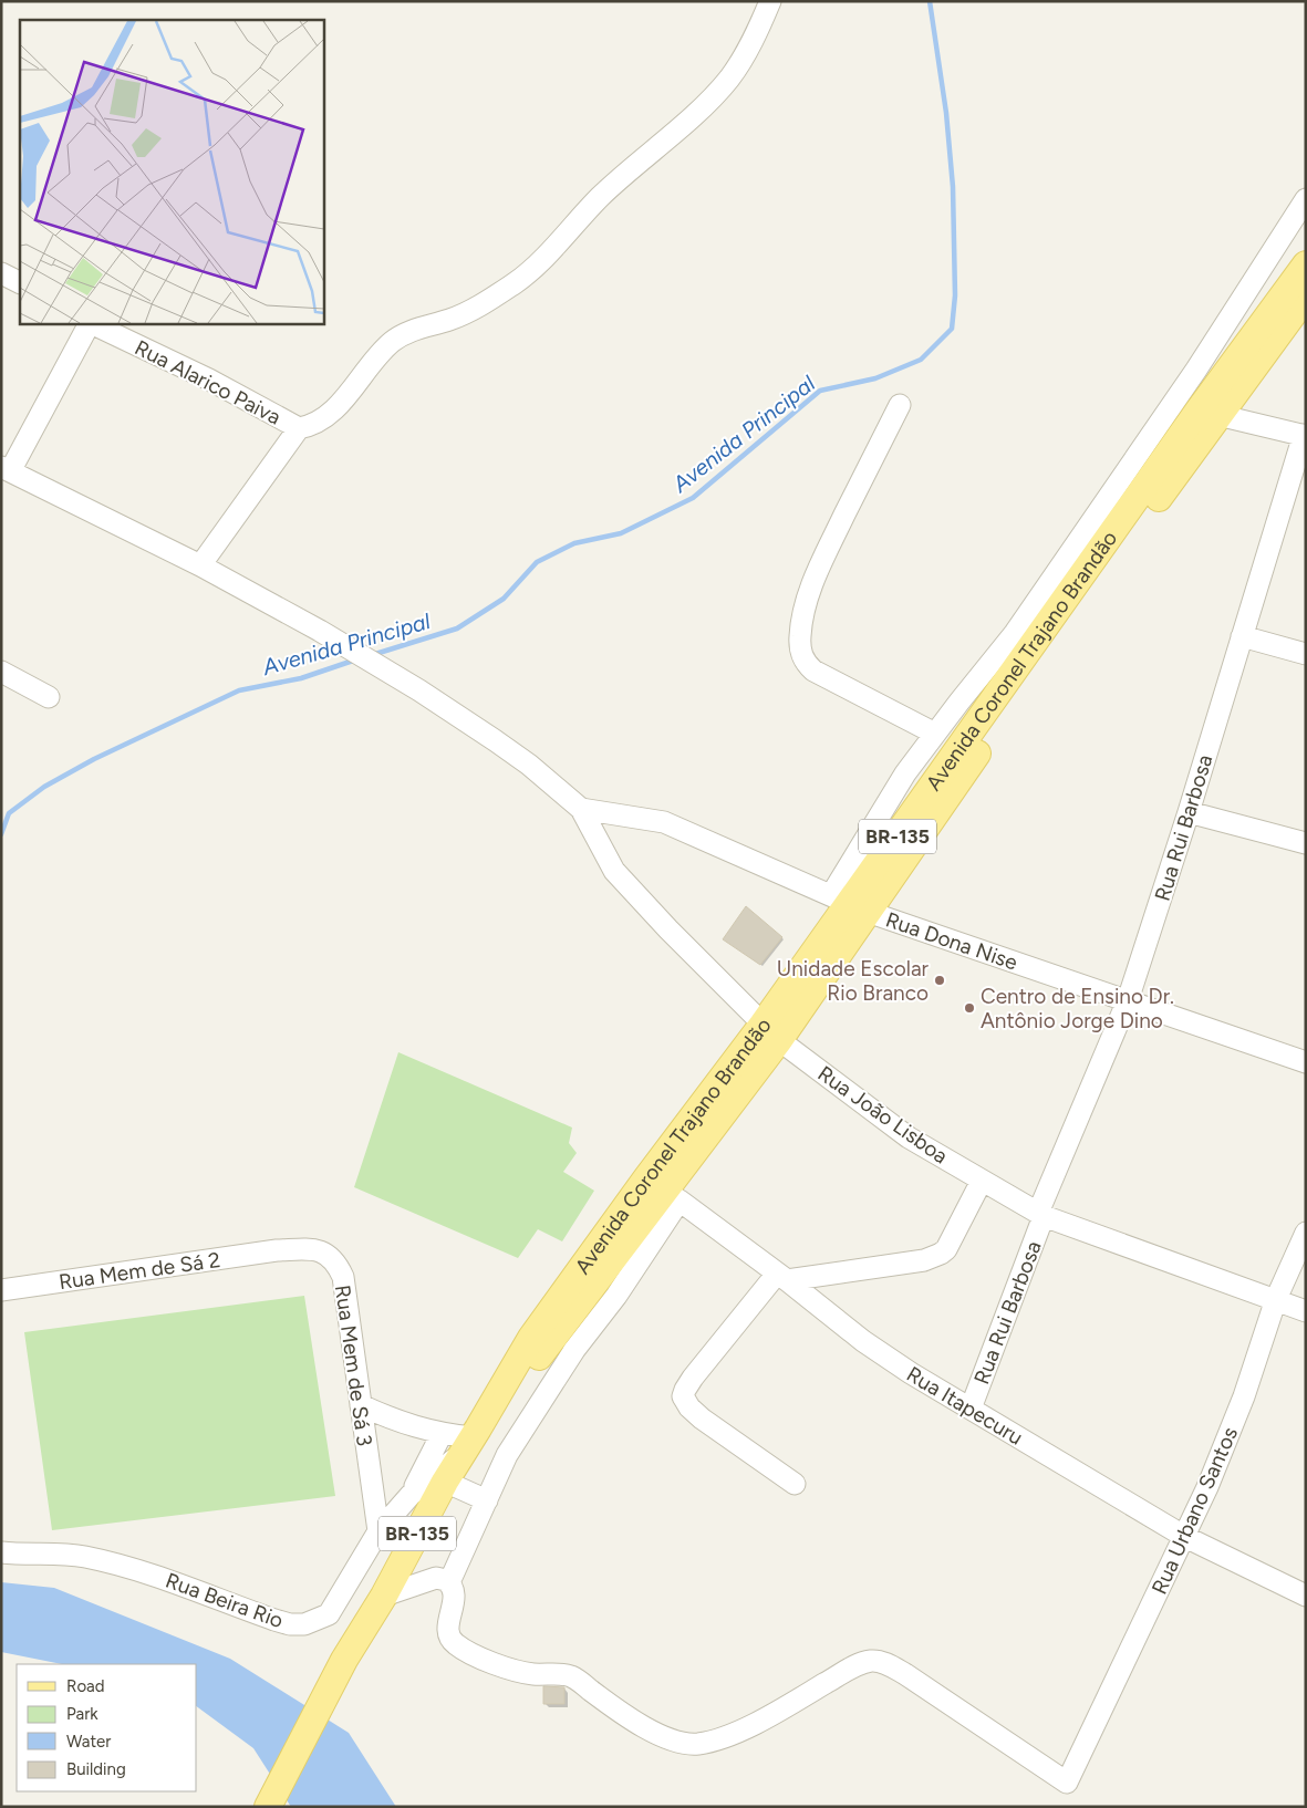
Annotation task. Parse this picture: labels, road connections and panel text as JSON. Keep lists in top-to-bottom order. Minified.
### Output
{"streets":{"main road":["Avenida Coronel Trajano Brandão","BR-135"],"street":["Rua Alarico Paiva","Rua Rui Barbosa","Rua Dona Nise","Rua João Lisboa","Rua Mem de Sá 2","Rua Mem de Sá 3","Rua Itapecuru","Rua Urbano Santos","Rua Beira Rio"]},"crossings":[["Avenida Coronel Trajano Brandão","Rua Dona Nise"],["Avenida Coronel Trajano Brandão","Rua João Lisboa"],["Avenida Coronel Trajano Brandão","Rua Itapecuru"],["Avenida Coronel Trajano Brandão","Rua Beira Rio"],["Rua Rui Barbosa","Rua Dona Nise"],["Rua Rui Barbosa","Rua João Lisboa"],["Rua Rui Barbosa","Rua Itapecuru"],["Rua João Lisboa","Rua Urbano Santos"],["Rua Mem de Sá 2","Rua Mem de Sá 3"],["Rua Mem de Sá 3","Rua Beira Rio"],["Rua Itapecuru","Rua Urbano Santos"]],"water":["Avenida Principal"],"places":["Unidade Escolar Rio Branco","Centro de Ensino Dr. Antônio Jorge Dino"],"legend":["Road","Park","Water","Building"]}
